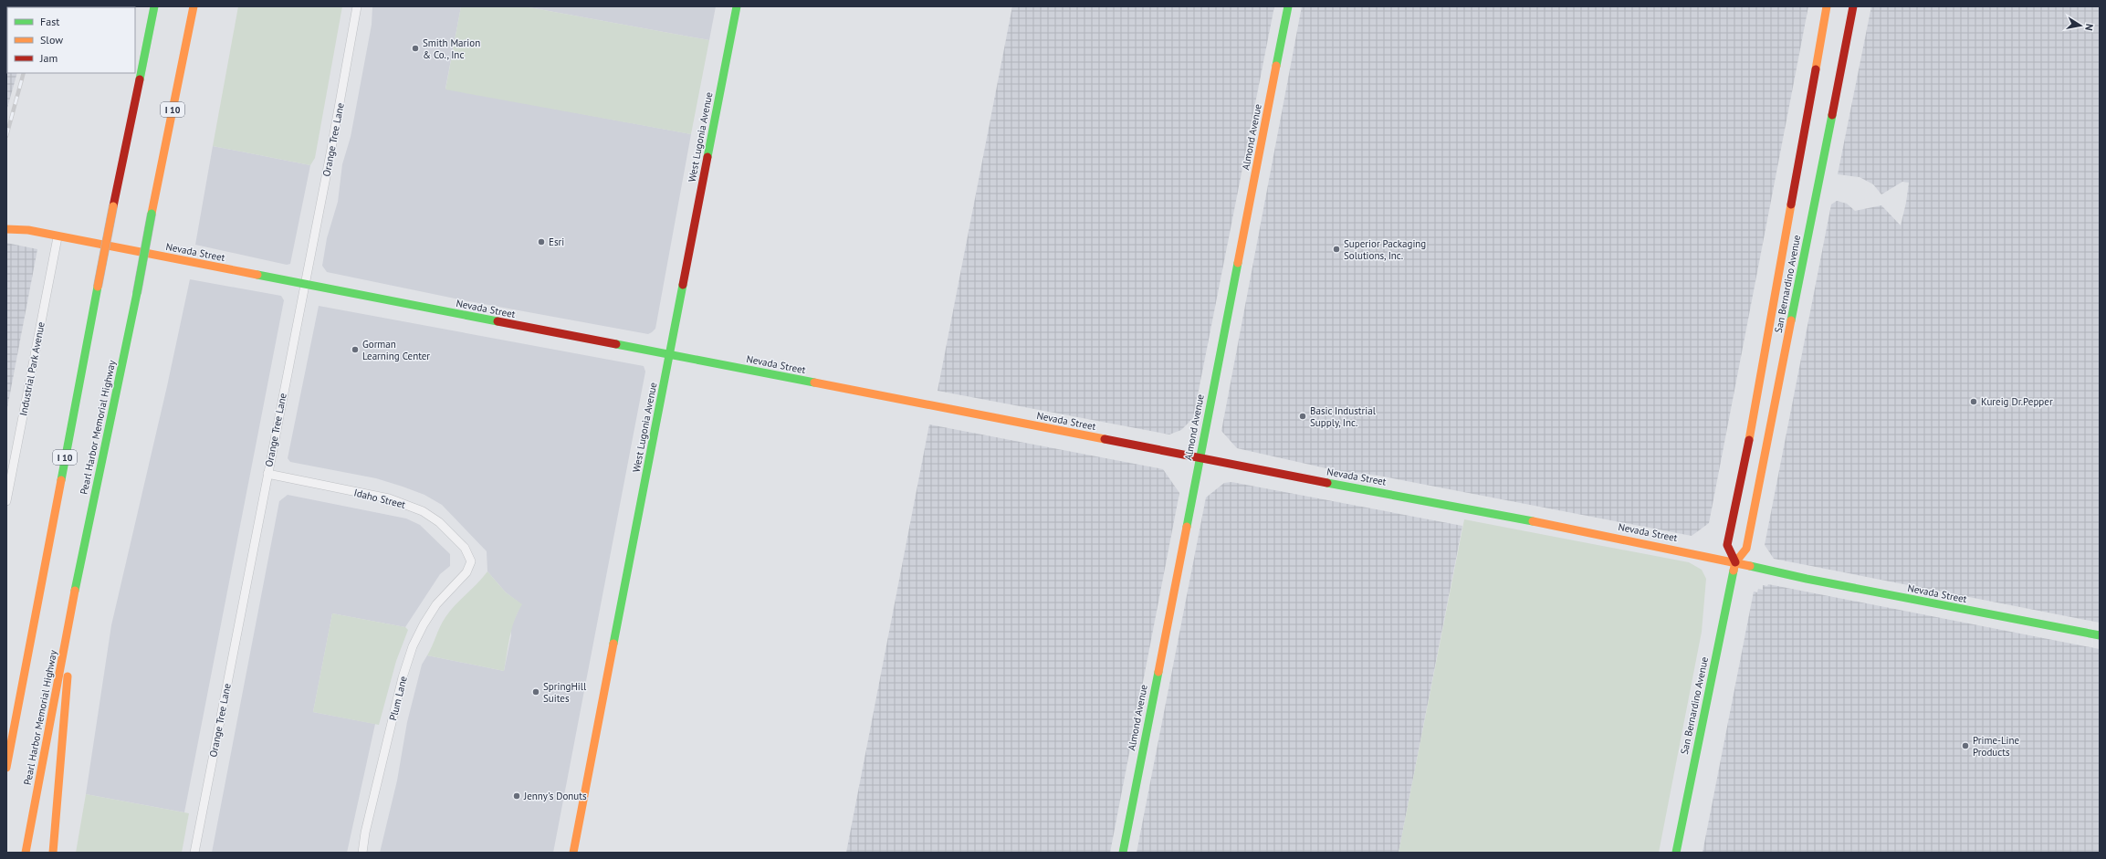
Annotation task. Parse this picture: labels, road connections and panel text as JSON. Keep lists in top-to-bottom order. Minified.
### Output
{"streets":{"main road":["I 10","West Lugonia Avenue","Almond Avenue","Nevada Street","San Bernardino Avenue","Pearl Harbor Memorial Highway"],"street":["Orange Tree Lane","Industrial Park Avenue","Idaho Street","Plum Lane"]},"crossings":[["West Lugonia Avenue","Nevada Street"],["Almond Avenue","Nevada Street"],["Orange Tree Lane","Nevada Street"],["Orange Tree Lane","Idaho Street"],["Nevada Street","San Bernardino Avenue"],["Nevada Street","Industrial Park Avenue"],["Idaho Street","Plum Lane"]],"places":["Smith Marion & Co., Inc","Esri","Superior Packaging Solutions, Inc.","Gorman Learning Center","Kureig Dr.Pepper","Basic Industrial Supply, Inc.","SpringHill Suites","Prime-Line Products","Jenny's Donuts"],"legend":["Fast","Slow","Jam"],"north":"right"}
